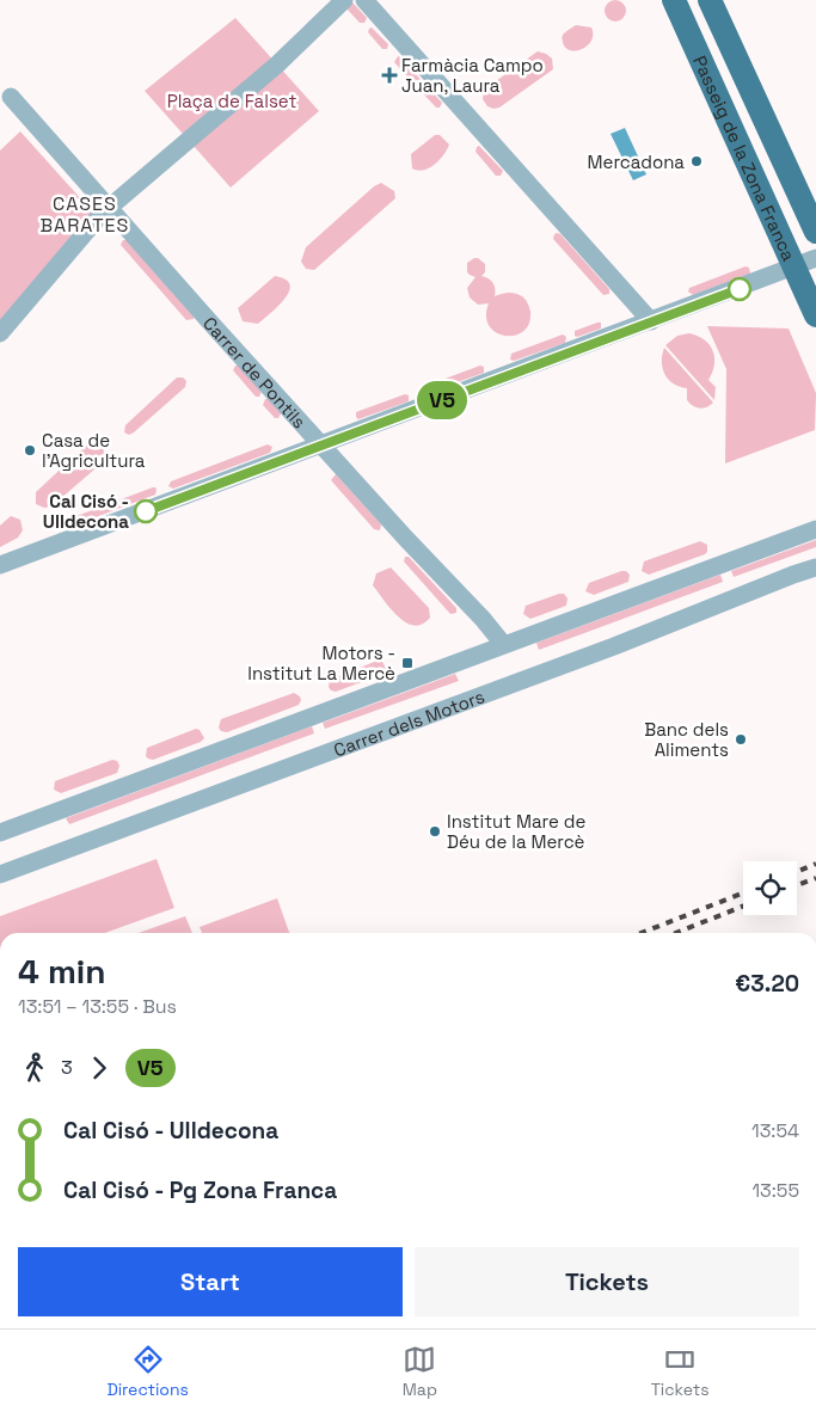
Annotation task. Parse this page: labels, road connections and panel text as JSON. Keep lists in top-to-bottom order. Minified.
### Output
{"streets":{"main road":["Passeig de la Zona Franca"],"street":["Carrer de Pontils","Carrer dels Motors"]},"districts":["CASES BARATES"],"parks":["Plaça de Falset"],"places":{"health":["Farmàcia Campo Juan, Laura"],"other":["Mercadona","Casa de l'Agricultura","Cal Cisó - Ulldecona","Banc dels Aliments","Institut Mare de Déu de la Mercè"],"transit":["Motors - Institut La Mercè"]},"lines":["bus line V5"],"page":{"on_map":"V5","heading":["4 min","13:51 – 13:55 · Bus","€3.20"],"legs":["3","V5"],"list":[{"name":"Cal Cisó - Ulldecona","value":"13:54"},{"name":"Cal Cisó - Pg Zona Franca","value":"13:55"}],"buttons":["Start","Tickets"],"tabs":["Directions","Map","Tickets"]}}
